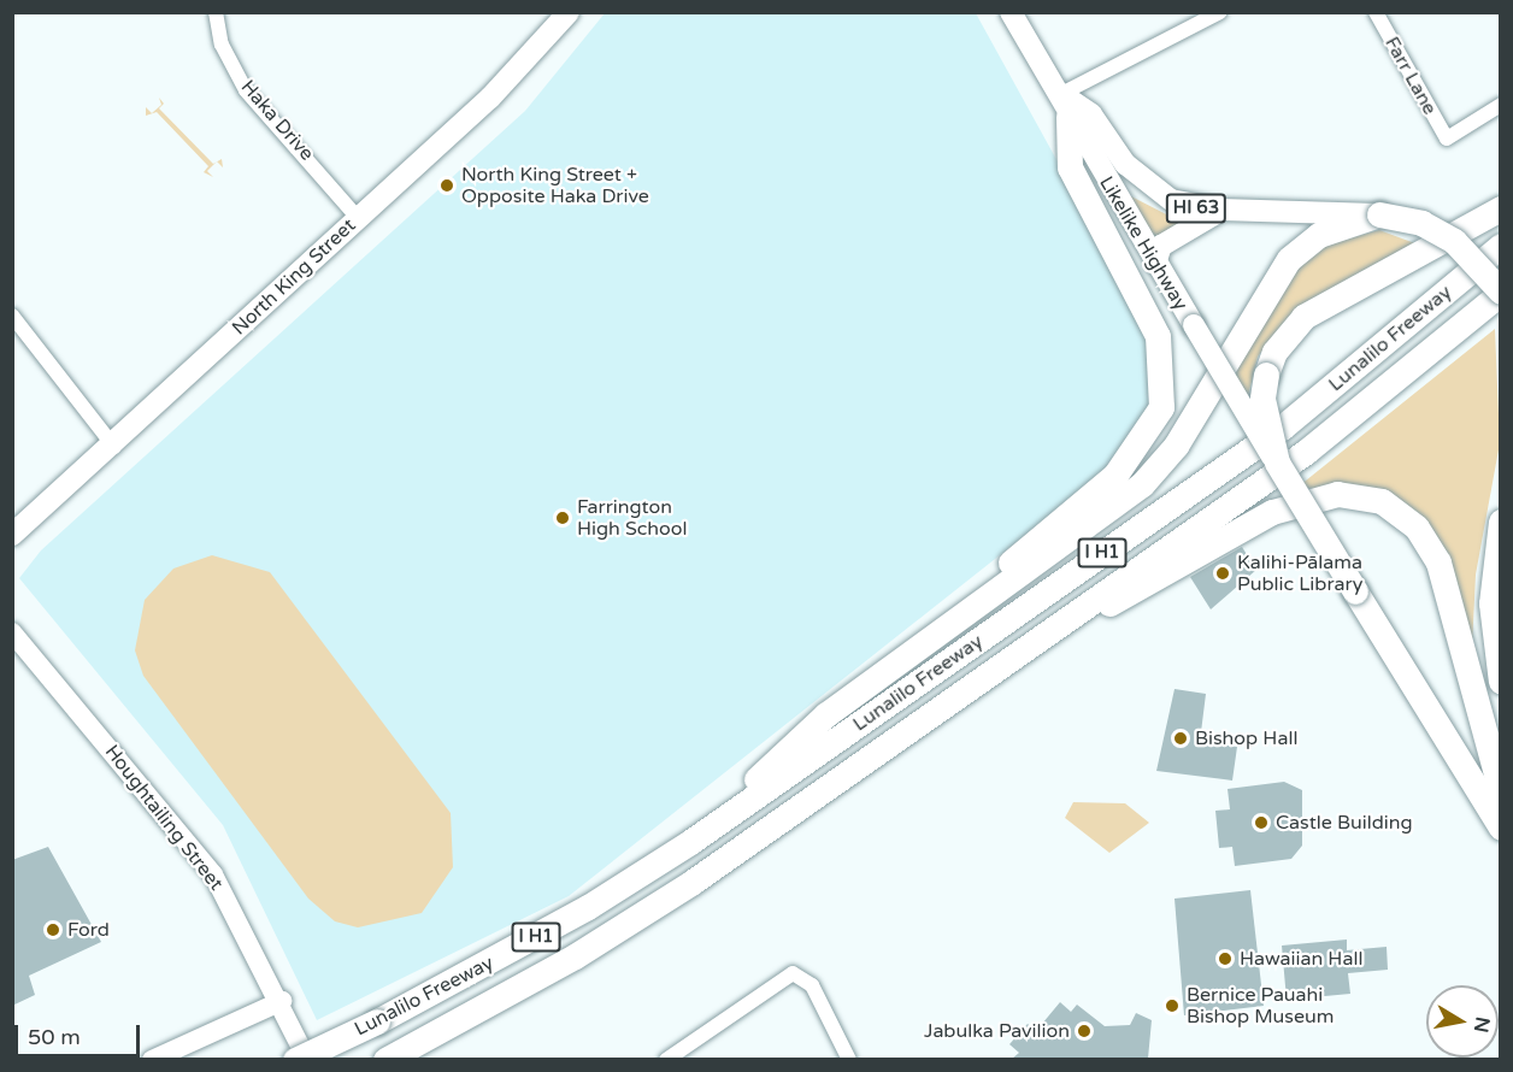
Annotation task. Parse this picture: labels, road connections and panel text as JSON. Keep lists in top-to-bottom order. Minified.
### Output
{"streets":{"highway":["HI 63","Likelike Highway","Lunalilo Freeway","I H1"],"main road":["North King Street","Houghtailing Street"],"street":["Farr Lane","Haka Drive"]},"crossings":[["Haka Drive","North King Street"],["HI 63","Likelike Highway"],["Likelike Highway","Lunalilo Freeway"]],"places":["North King Street + Opposite Haka Drive","Farrington High School","Kalihi-Pālama Public Library","Bishop Hall","Castle Building","Ford","Hawaiian Hall","Bernice Pauahi Bishop Museum","Jabulka Pavilion"],"scale_bar":"50 m","north":"right"}
